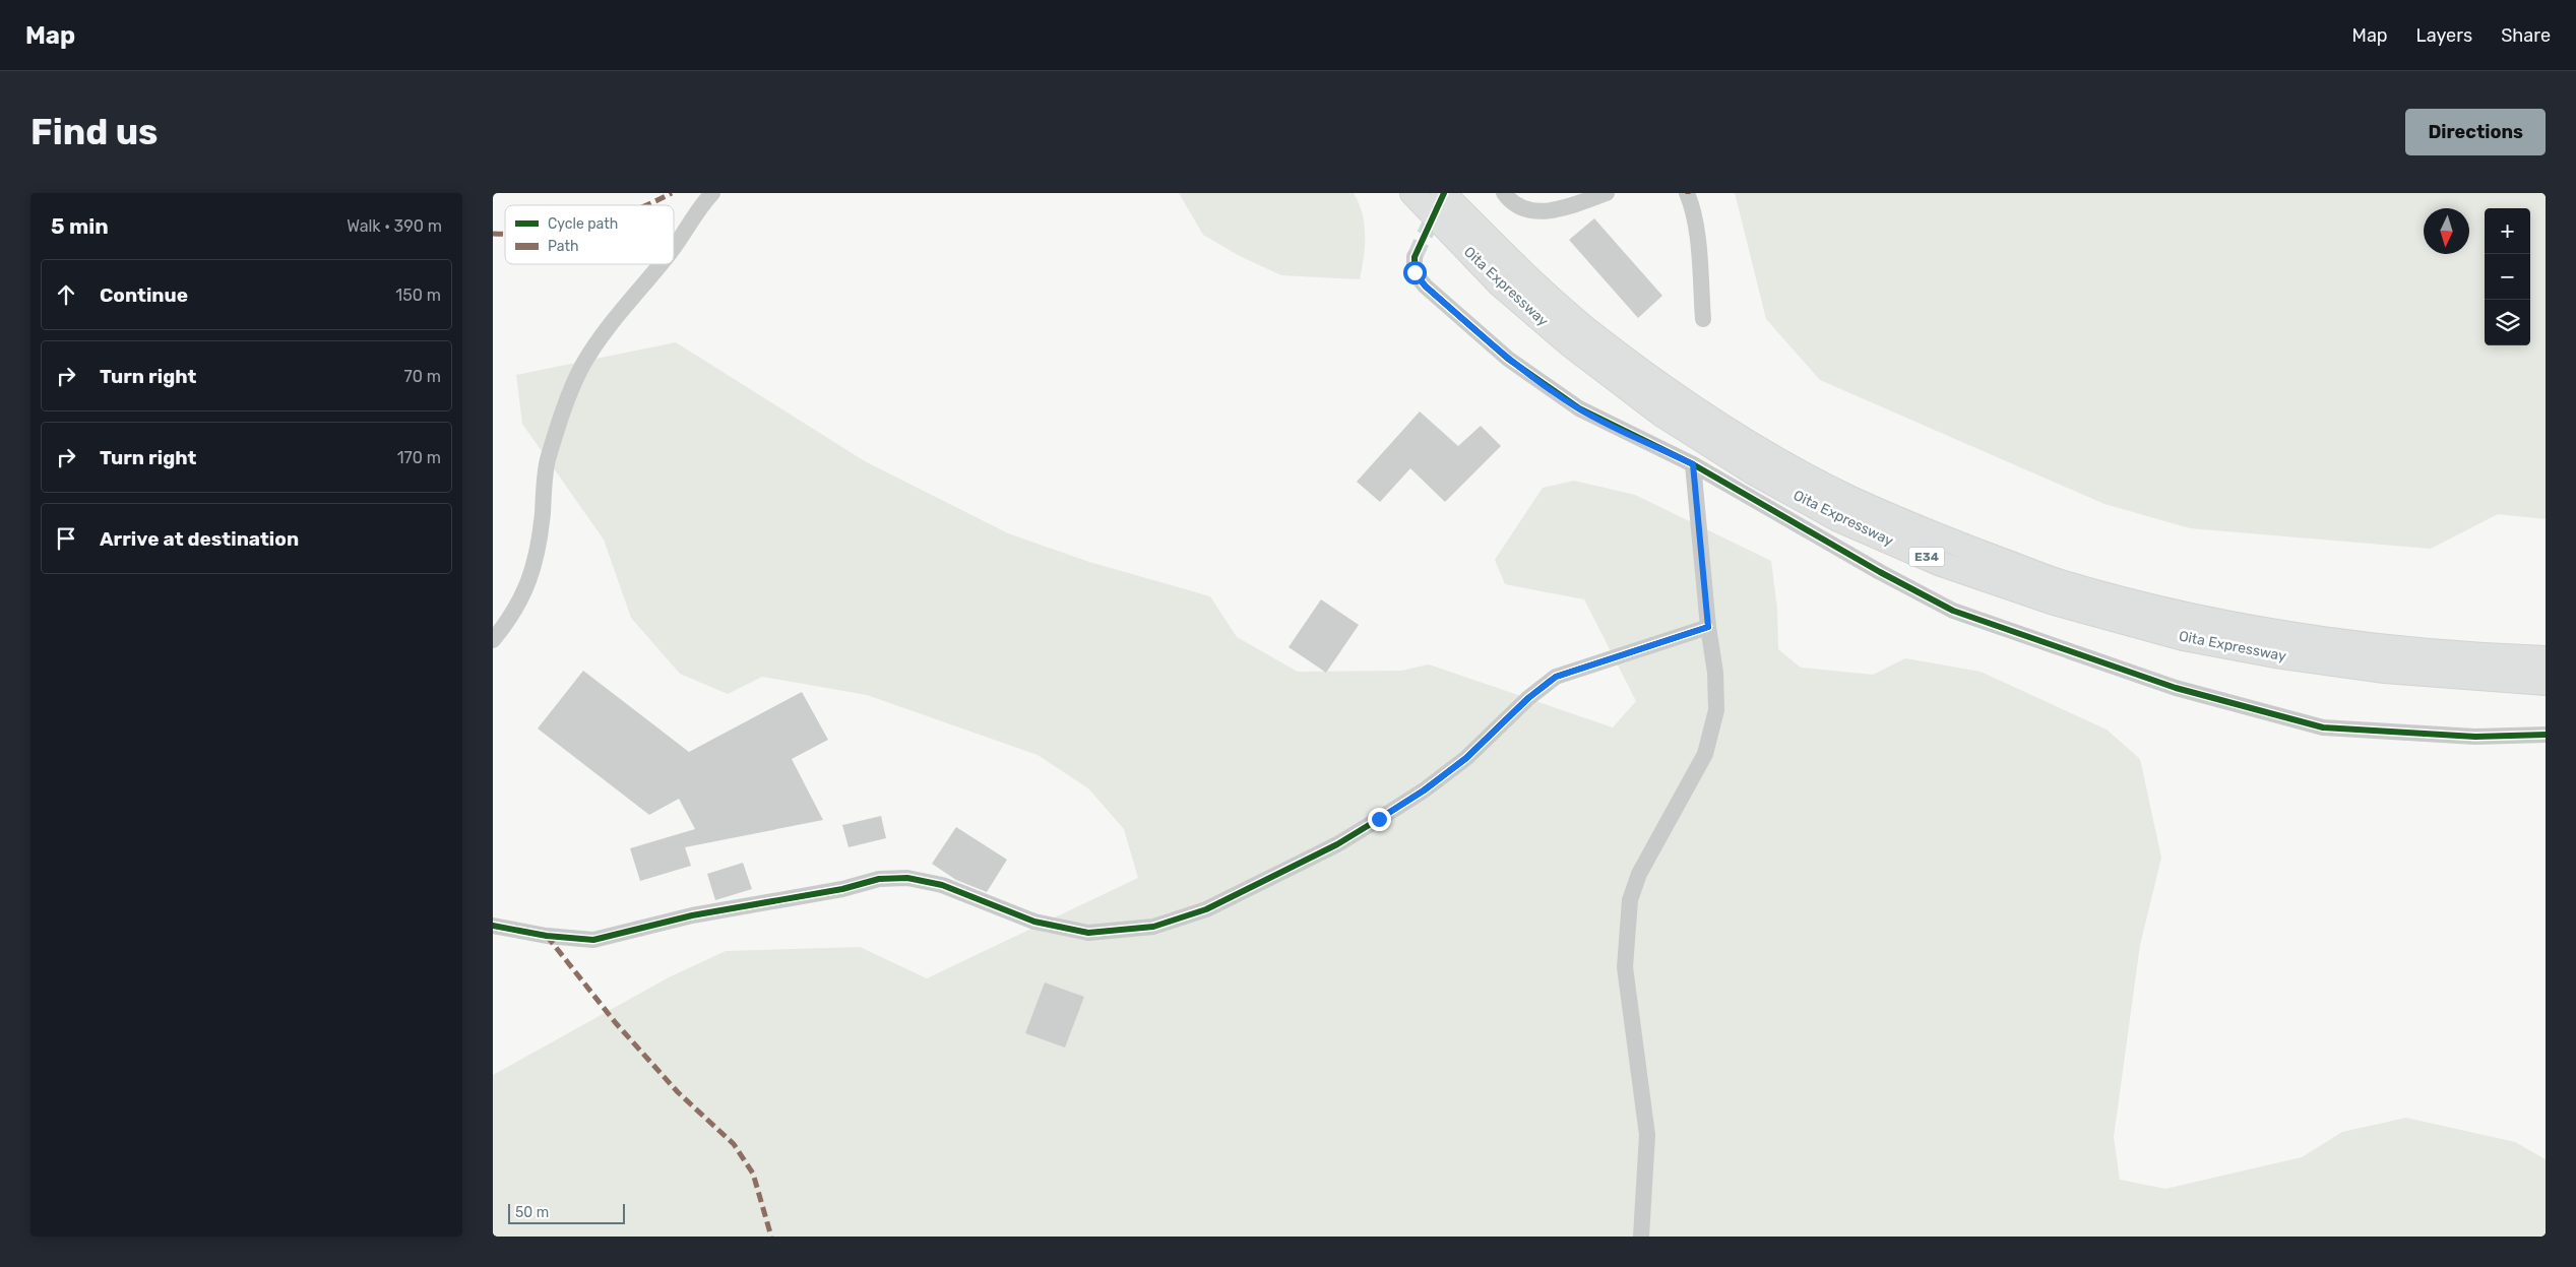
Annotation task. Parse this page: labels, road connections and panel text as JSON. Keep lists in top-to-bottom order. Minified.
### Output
{"streets":{"highway":["Oita Expressway","E34"]},"legend":["Cycle path","Path"],"scale_bar":"50 m","north":"bottom","page":{"header":"Map","nav":["Map","Layers","Share"],"buttons":"Directions","title":"Find us","heading":["5 min","Walk · 390 m"],"map_buttons":["+","−"],"list":[["Continue","150 m"],["Turn right","70 m"],["Turn right","170 m"],"Arrive at destination"],"scale":"50 m"}}
